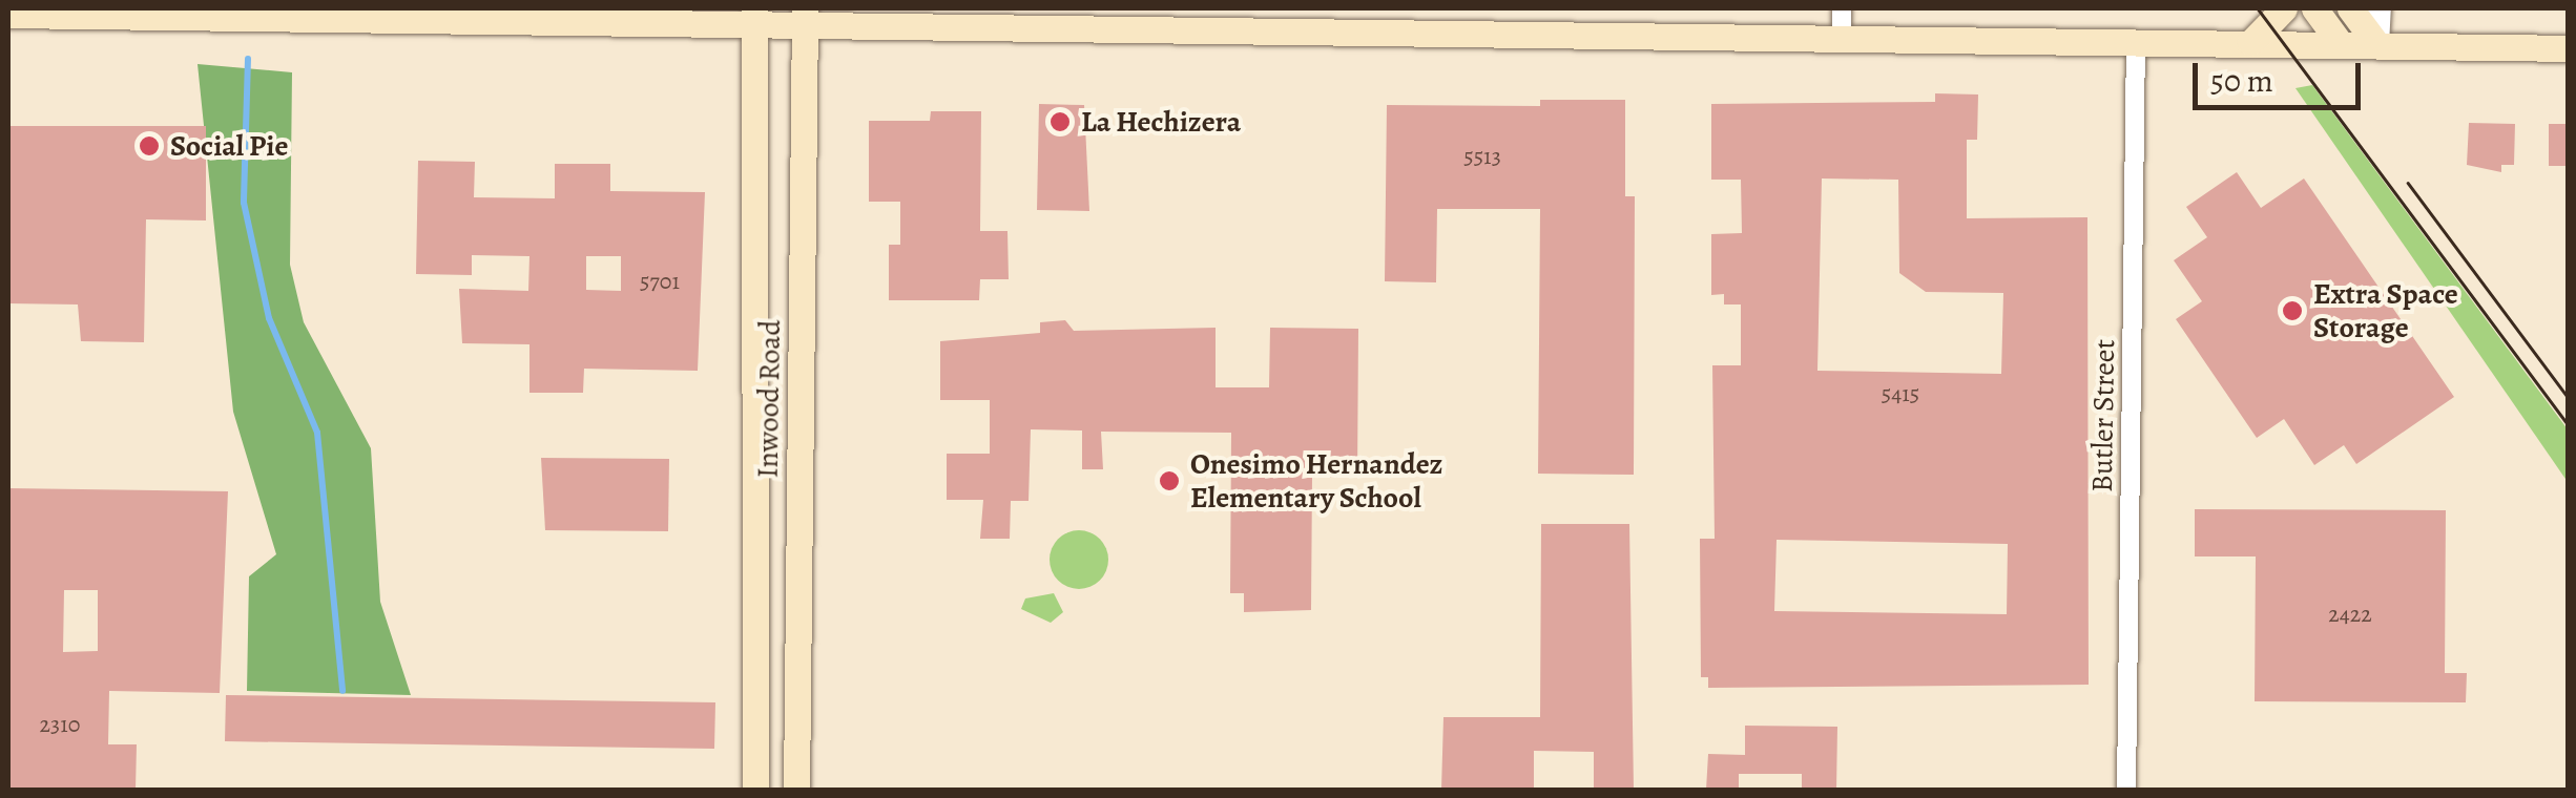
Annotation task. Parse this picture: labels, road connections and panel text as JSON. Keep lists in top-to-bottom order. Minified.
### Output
{"streets":{"main road":["Inwood Road"],"street":["Butler Street"]},"places":["La Hechizera","Social Pie","Extra Space Storage","Onesimo Hernandez Elementary School"],"house_numbers":["5513","5701","5415","2422","2310"],"scale_bar":"50 m"}
